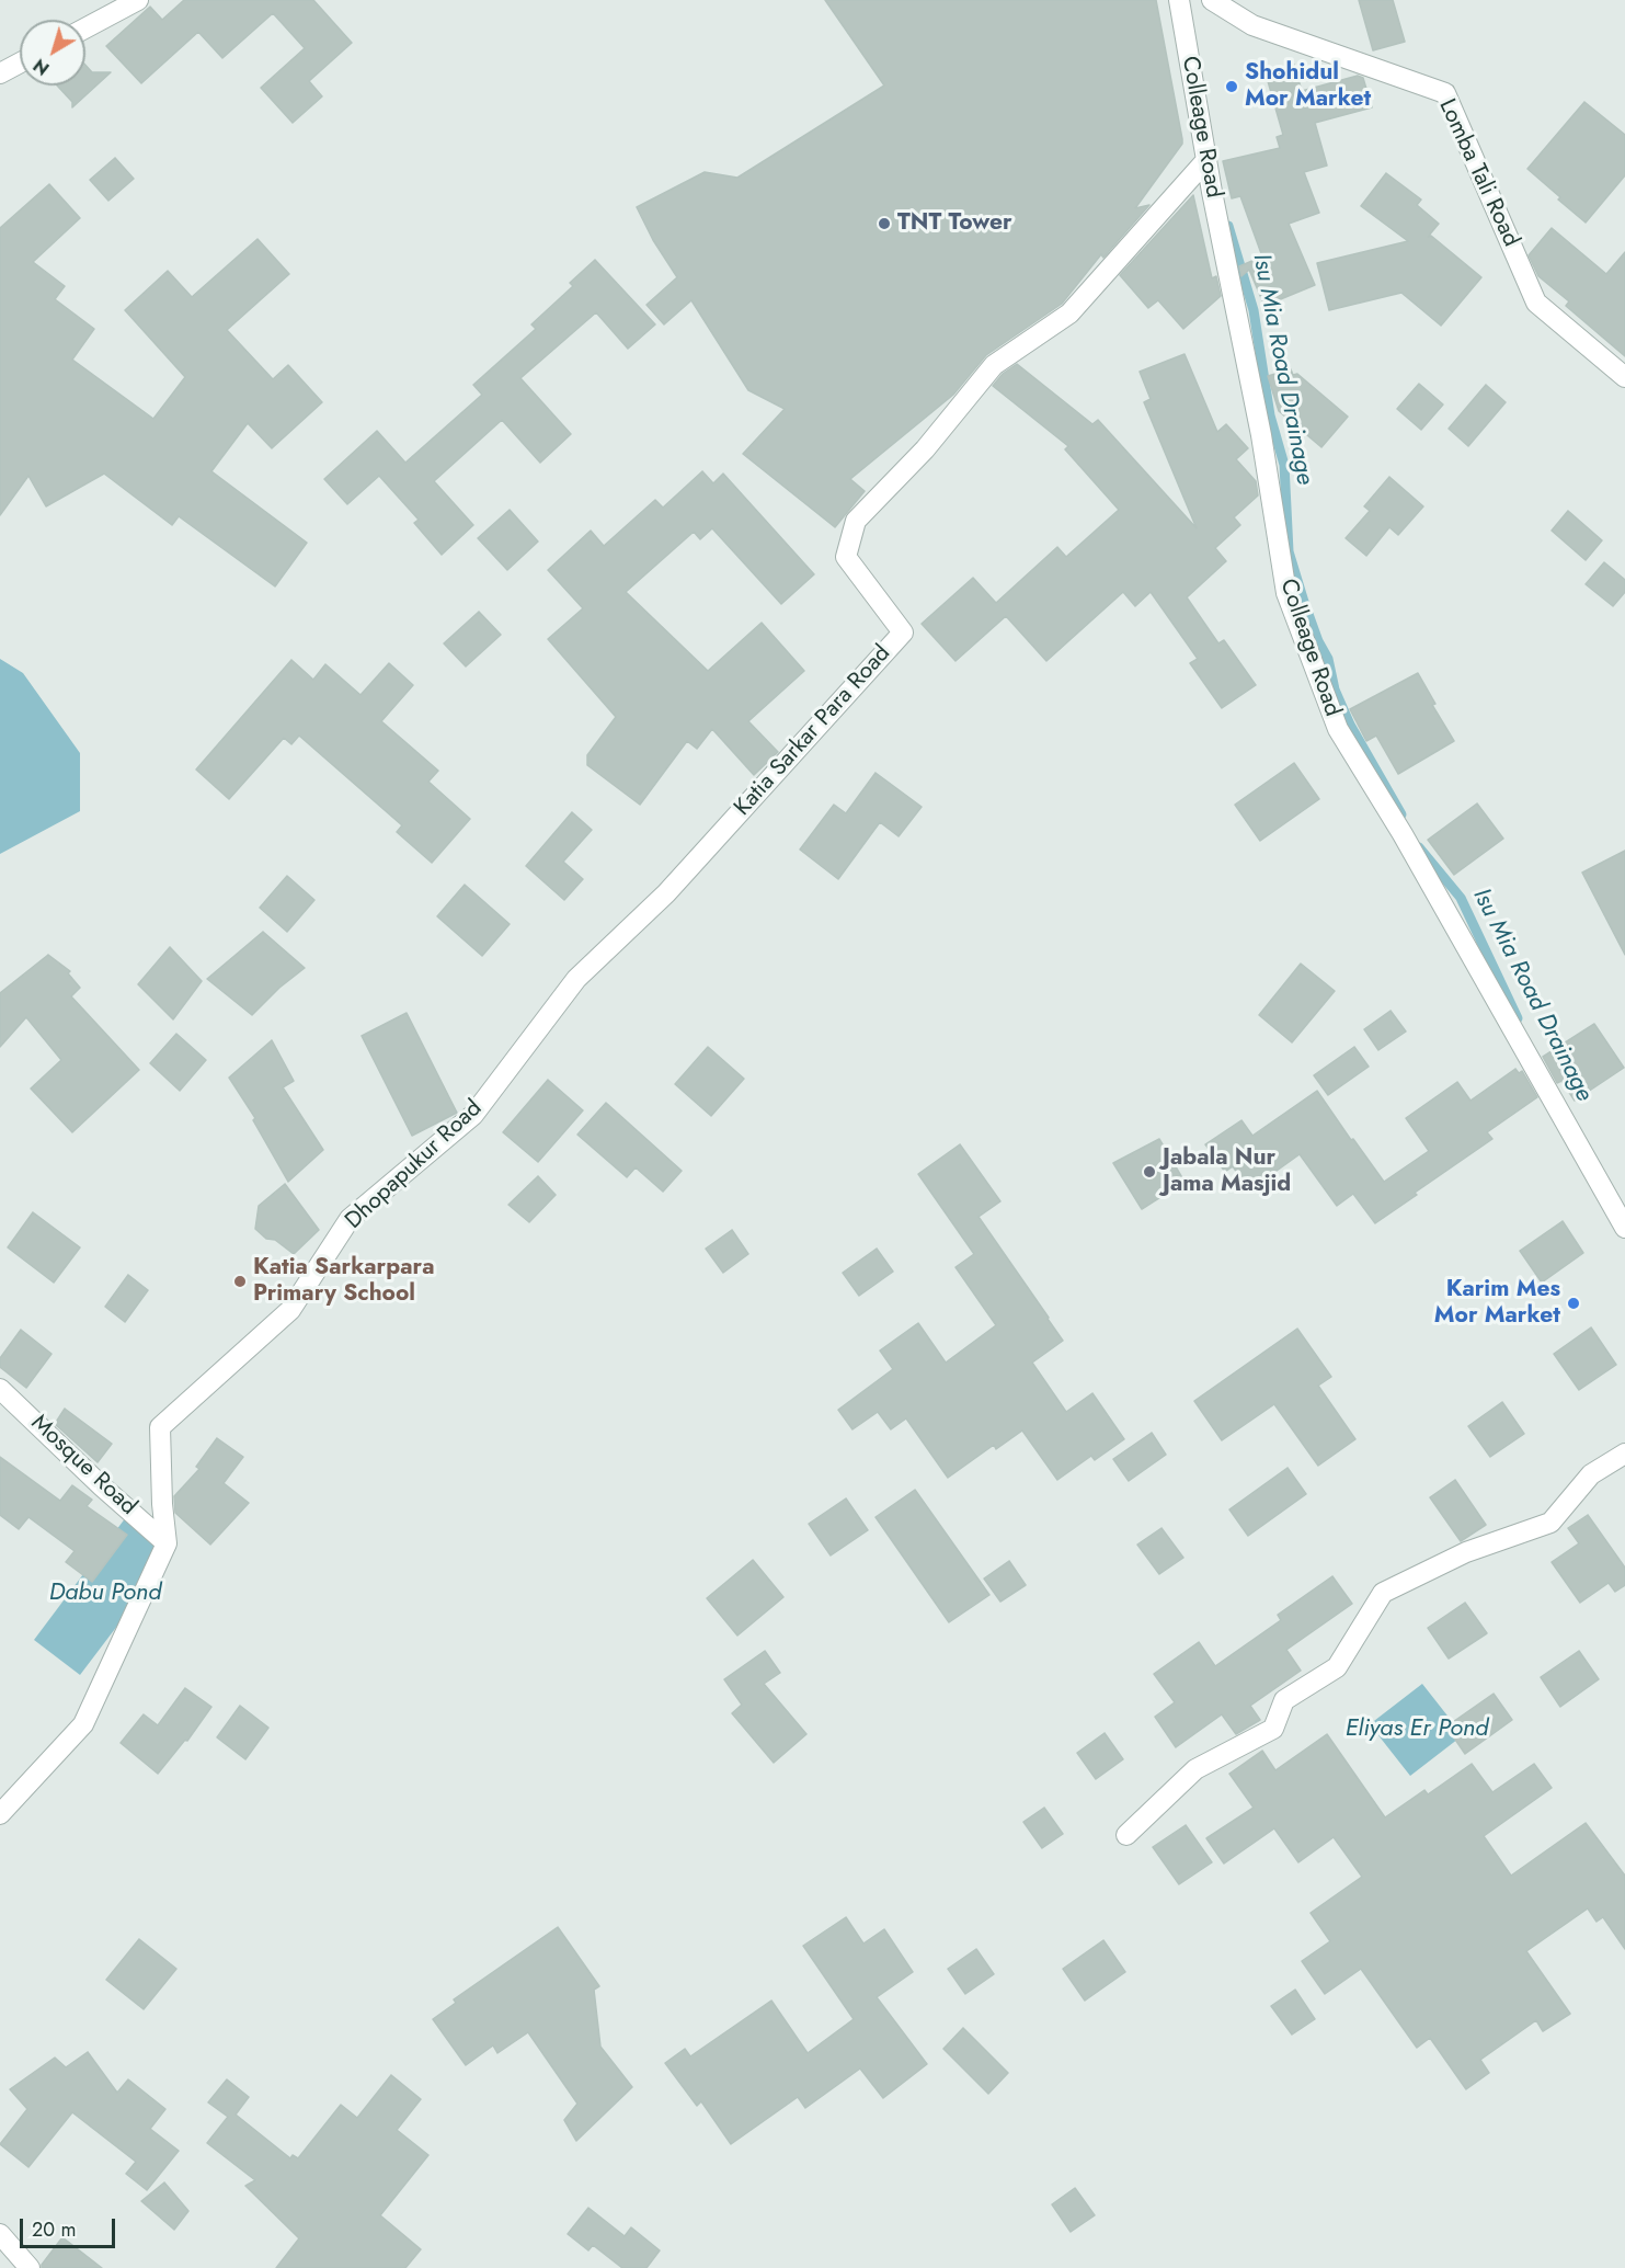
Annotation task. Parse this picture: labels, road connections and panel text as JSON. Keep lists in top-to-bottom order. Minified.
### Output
{"streets":{"street":["Colleage Road","Lomba Tali Road","Katia Sarkar Para Road","Dhopapukur Road","Mosque Road"]},"crossings":[["Colleage Road","Katia Sarkar Para Road"],["Katia Sarkar Para Road","Dhopapukur Road"],["Dhopapukur Road","Mosque Road"]],"water":["Isu Mia Road Drainage","Dabu Pond","Eliyas Er Pond"],"places":["Shohidul Mor Market","TNT Tower","Jabala Nur Jama Masjid","Katia Sarkarpara Primary School","Karim Mes Mor Market"],"scale_bar":"20 m","north":"bottom left"}
